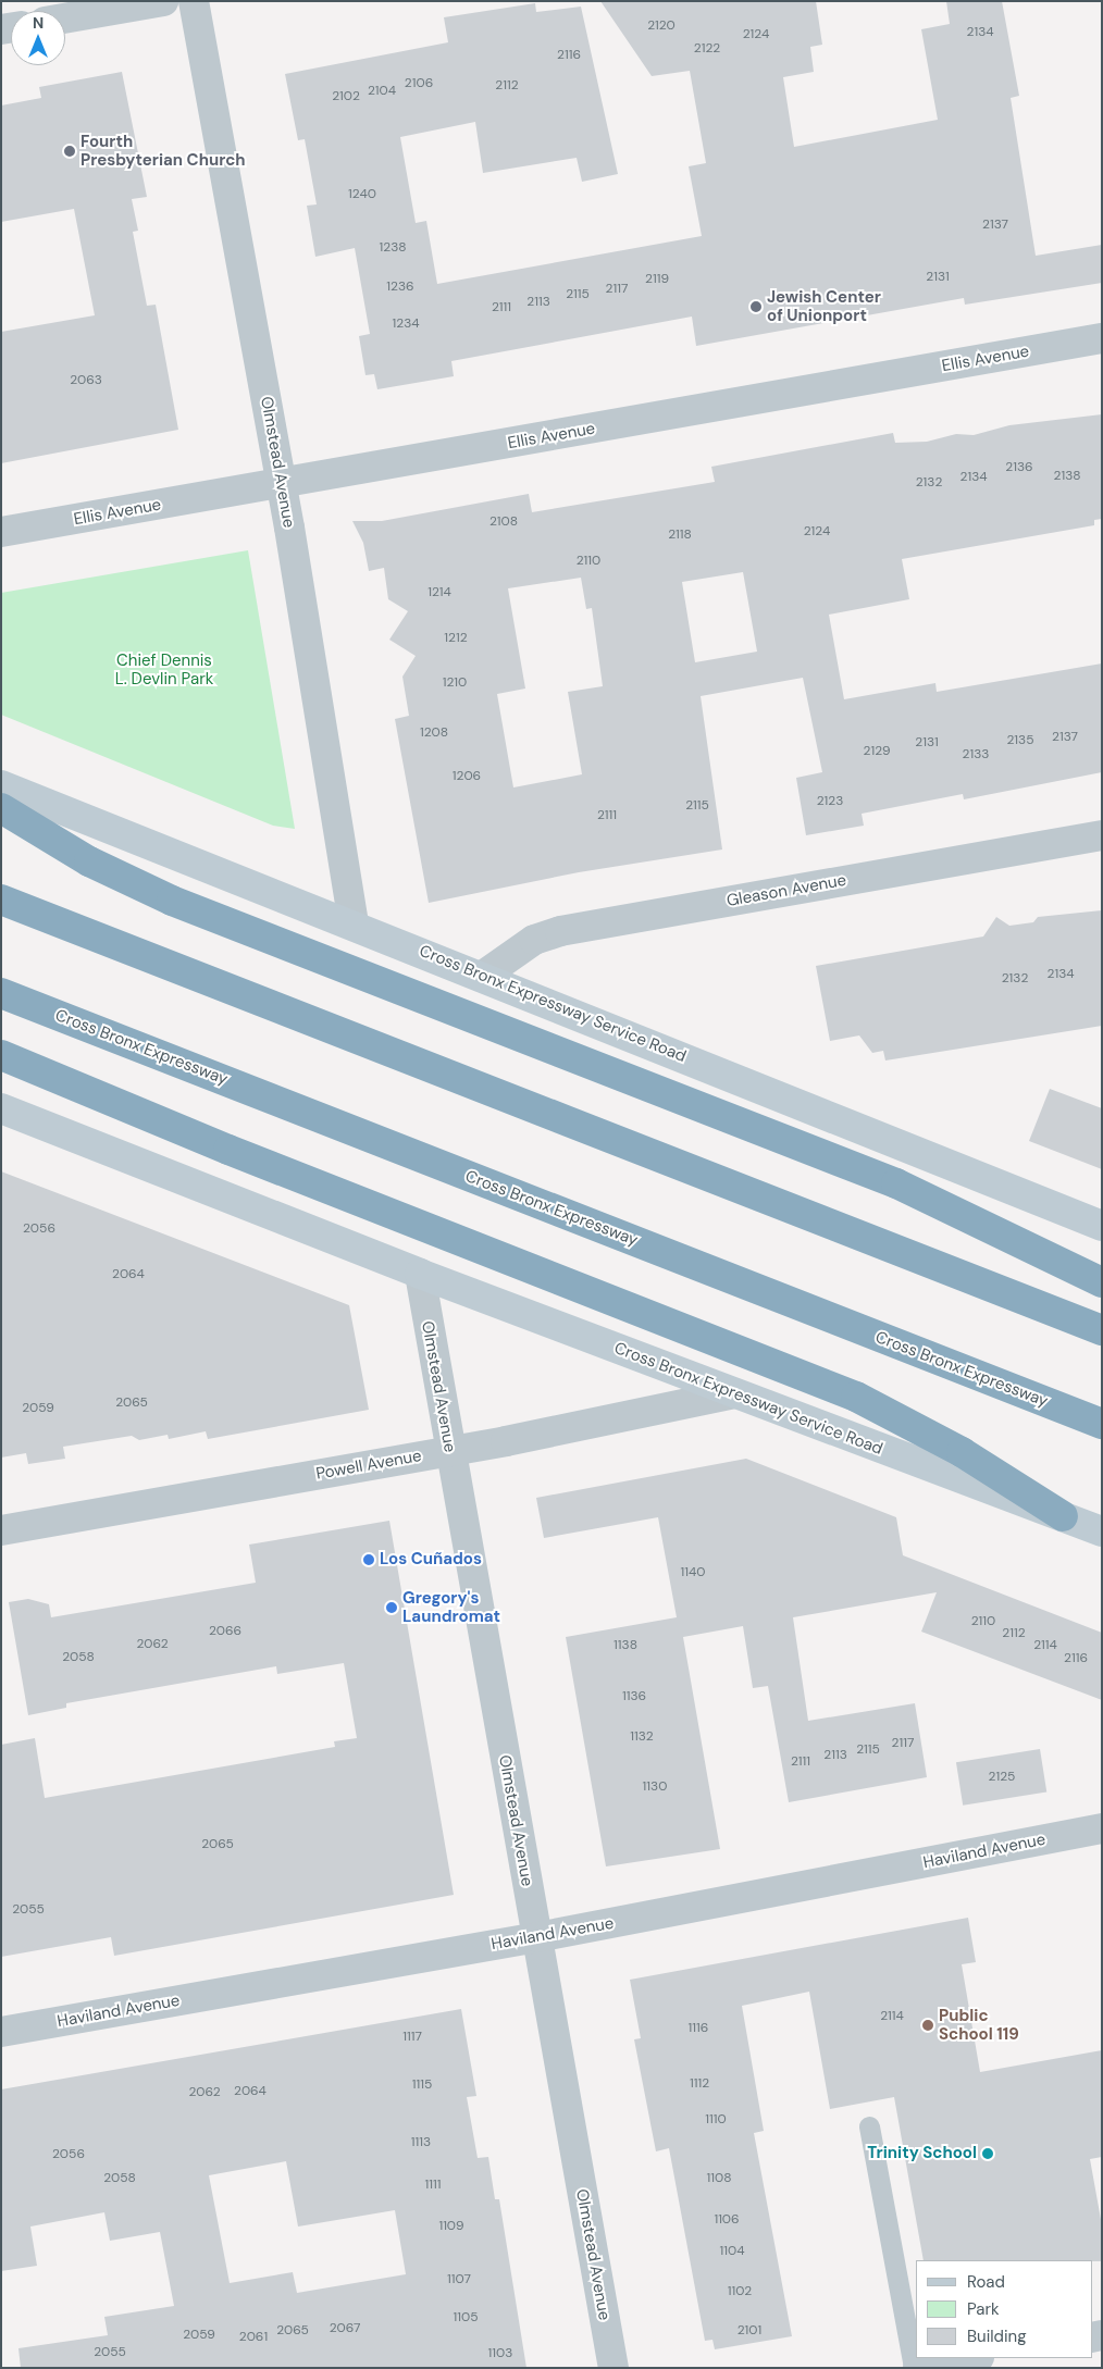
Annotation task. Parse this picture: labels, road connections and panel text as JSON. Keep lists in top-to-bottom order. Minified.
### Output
{"streets":{"highway":["Cross Bronx Expressway"],"main road":["Cross Bronx Expressway Service Road"],"street":["Ellis Avenue","Olmstead Avenue","Gleason Avenue","Powell Avenue","Haviland Avenue"]},"crossings":[["Ellis Avenue","Olmstead Avenue"],["Olmstead Avenue","Cross Bronx Expressway Service Road"],["Olmstead Avenue","Powell Avenue"],["Olmstead Avenue","Haviland Avenue"],["Gleason Avenue","Cross Bronx Expressway Service Road"],["Cross Bronx Expressway Service Road","Powell Avenue"]],"parks":["Chief Dennis L. Devlin Park"],"places":["Fourth Presbyterian Church","Jewish Center of Unionport","Los Cuñados","Gregory's Laundromat","Public School 119","Trinity School"],"house_numbers":["2120","2134","2124","2122","2116","2106","2112","2104","2102","1240","2137","1238","2131","2119","1236","2117","2115","2113","2111","1234","2063","2136","2138","2134","2132","2108","2124","2118","2110","1214","1212","1210","1208","2137","2135","2131","2129","2133","1206","2123","2115","2111","2134","2132","2056","2064","2065","2059","1140","2110","2066","2112","2062","1138","2114","2058","2116","1136","1132","2117","2115","2113","2111","2125","1130","2065","2055","2114","1116","1117","1112","1115","2064","2062","1110","1113","2056","2058","1108","1111","1106","1109","1104","1107","1102","1105","2067","2065","2101","2059","2061","2055","1103"],"legend":["Road","Park","Building"],"north":"top"}
